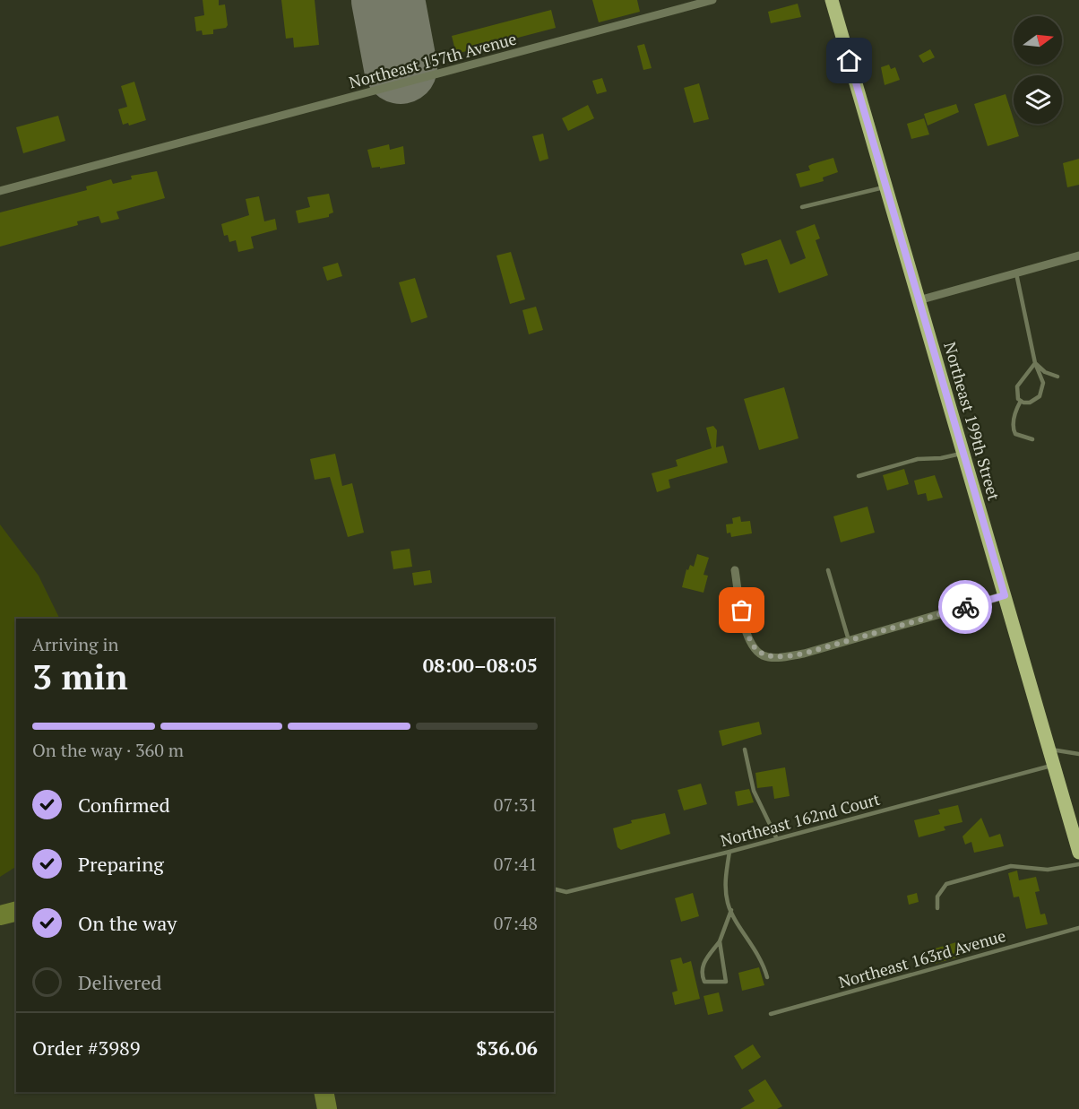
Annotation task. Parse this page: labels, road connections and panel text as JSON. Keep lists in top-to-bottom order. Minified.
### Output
{"streets":{"main road":["Northeast 199th Street"],"street":["Northeast 157th Avenue"],"lane":["Northeast 162nd Court","Northeast 163rd Avenue"]},"crossings":[["Northeast 199th Street","Northeast 162nd Court"]],"north":"right","page":{"heading":["3 min","Arriving in","08:00–08:05"],"panel":["Order #3989","$36.06"],"bar":"On the way · 360 m","list":[["Confirmed","07:31"],["Preparing","07:41"],["On the way","07:48"],"Delivered"]}}
